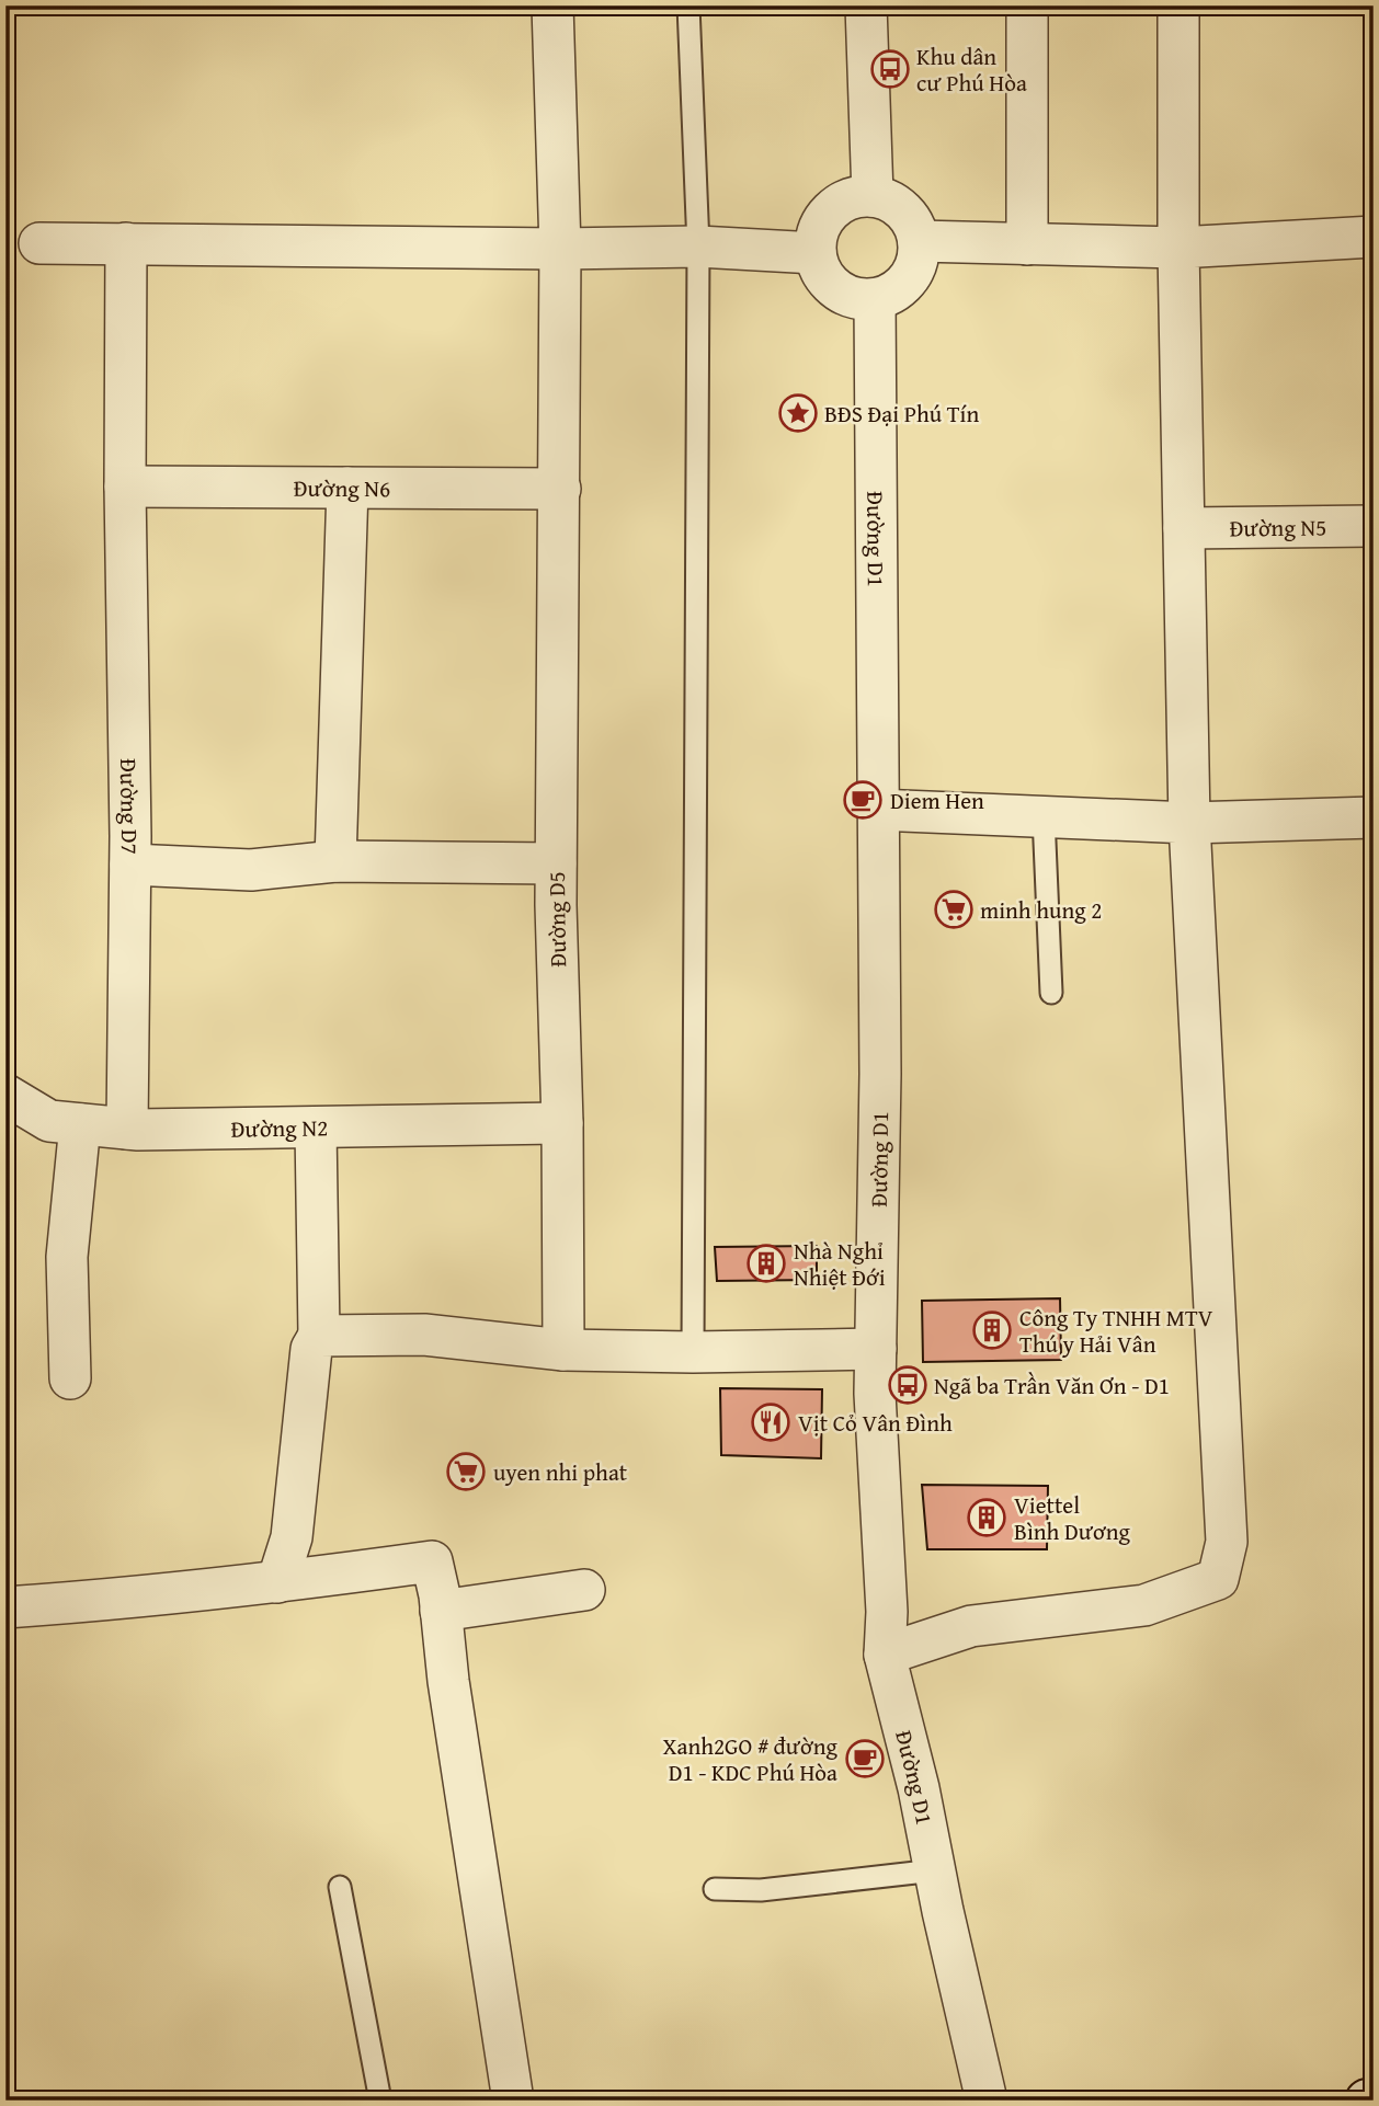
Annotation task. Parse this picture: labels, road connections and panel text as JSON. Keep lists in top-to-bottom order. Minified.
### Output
{"streets":{"street":["Đường N6","Đường N5","Đường D1","Đường D7","Đường D5","Đường N2"]},"crossings":[["Đường N6","Đường D7"],["Đường N6","Đường D5"],["Đường D7","Đường N2"],["Đường D5","Đường N2"]],"places":{"bus stop":["Khu dân cư Phú Hòa","Ngã ba Trần Văn Ơn - D1"],"place":["BĐS Đại Phú Tín"],"cafe":["Diem Hen","Xanh2GO # đường D1 - KDC Phú Hòa"],"supermarket":["minh hung 2","uyen nhi phat"],"building":["Nhà Nghỉ Nhiệt Đới","Công Ty TNHH MTV Thú y Hải Vân","Viettel Bình Dương"],"restaurant":["Vịt Cỏ Vân Đình"]}}
